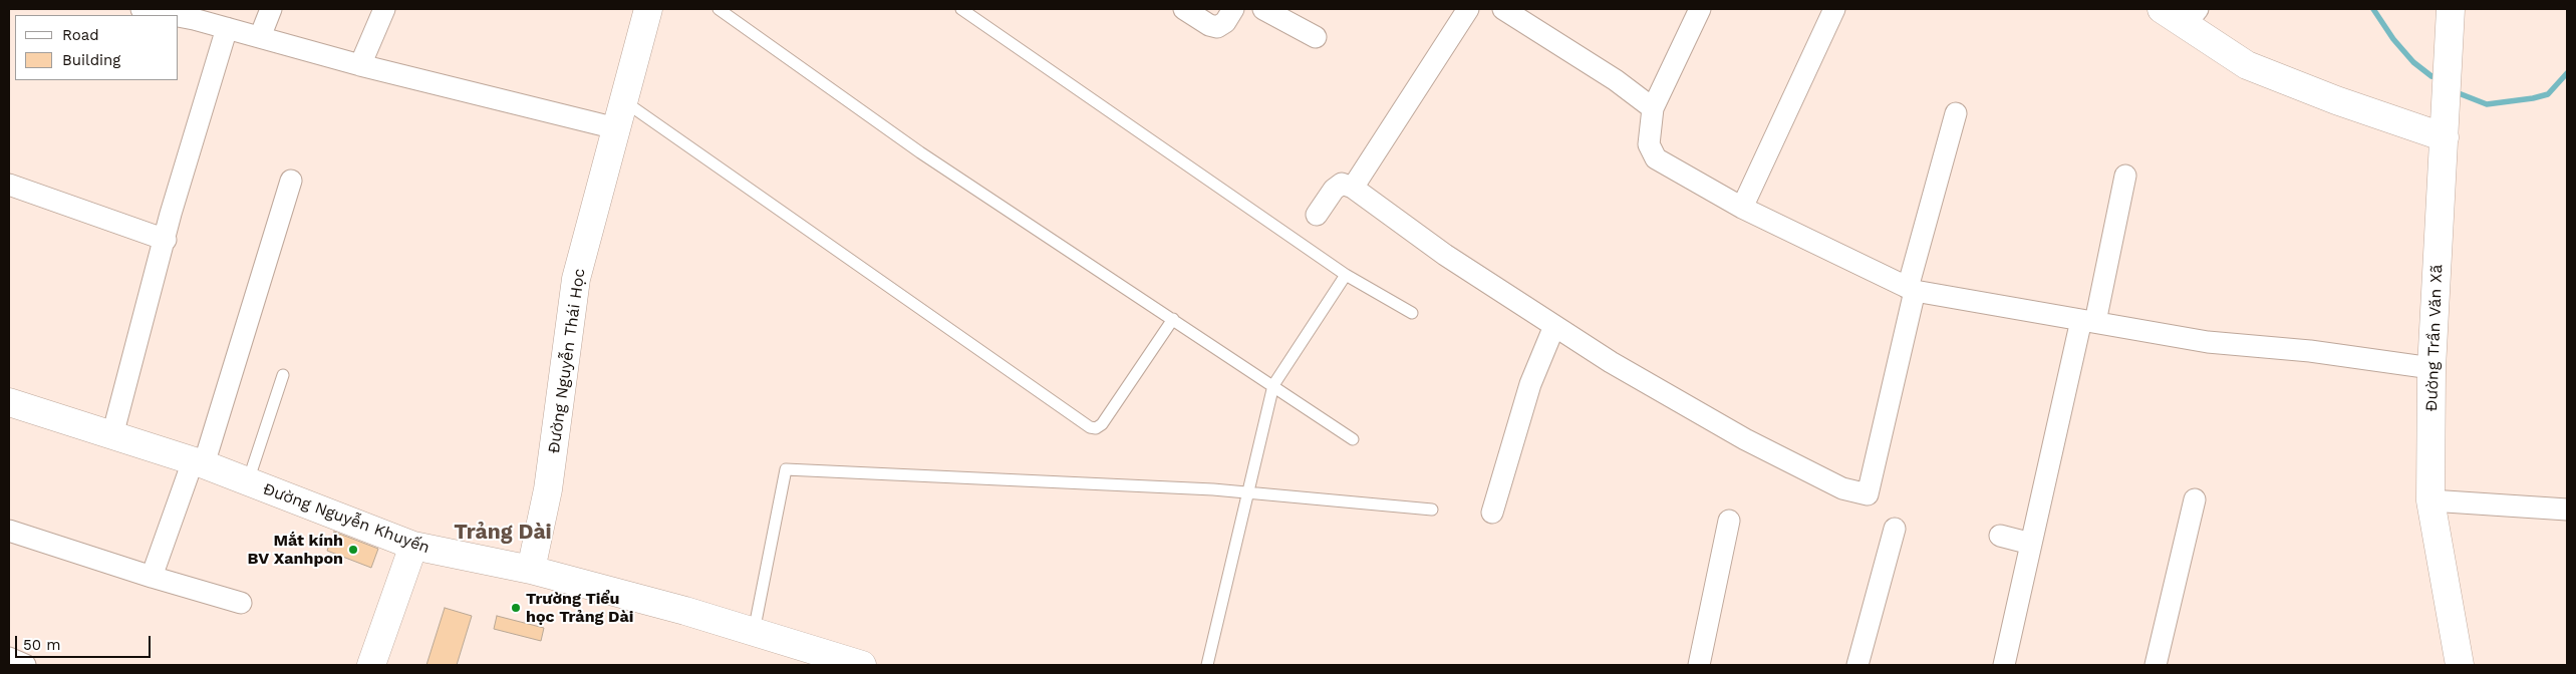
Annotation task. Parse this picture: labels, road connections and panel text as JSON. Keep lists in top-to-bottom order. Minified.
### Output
{"streets":{"street":["Đường Trần Văn Xã","Đường Nguyễn Thái Học","Đường Nguyễn Khuyến"]},"crossings":[["Đường Nguyễn Thái Học","Đường Nguyễn Khuyến"]],"districts":["Trảng Dài"],"places":["Mắt kính BV Xanhpon","Trường Tiểu học Trảng Dài"],"legend":["Road","Building"],"scale_bar":"50 m"}
